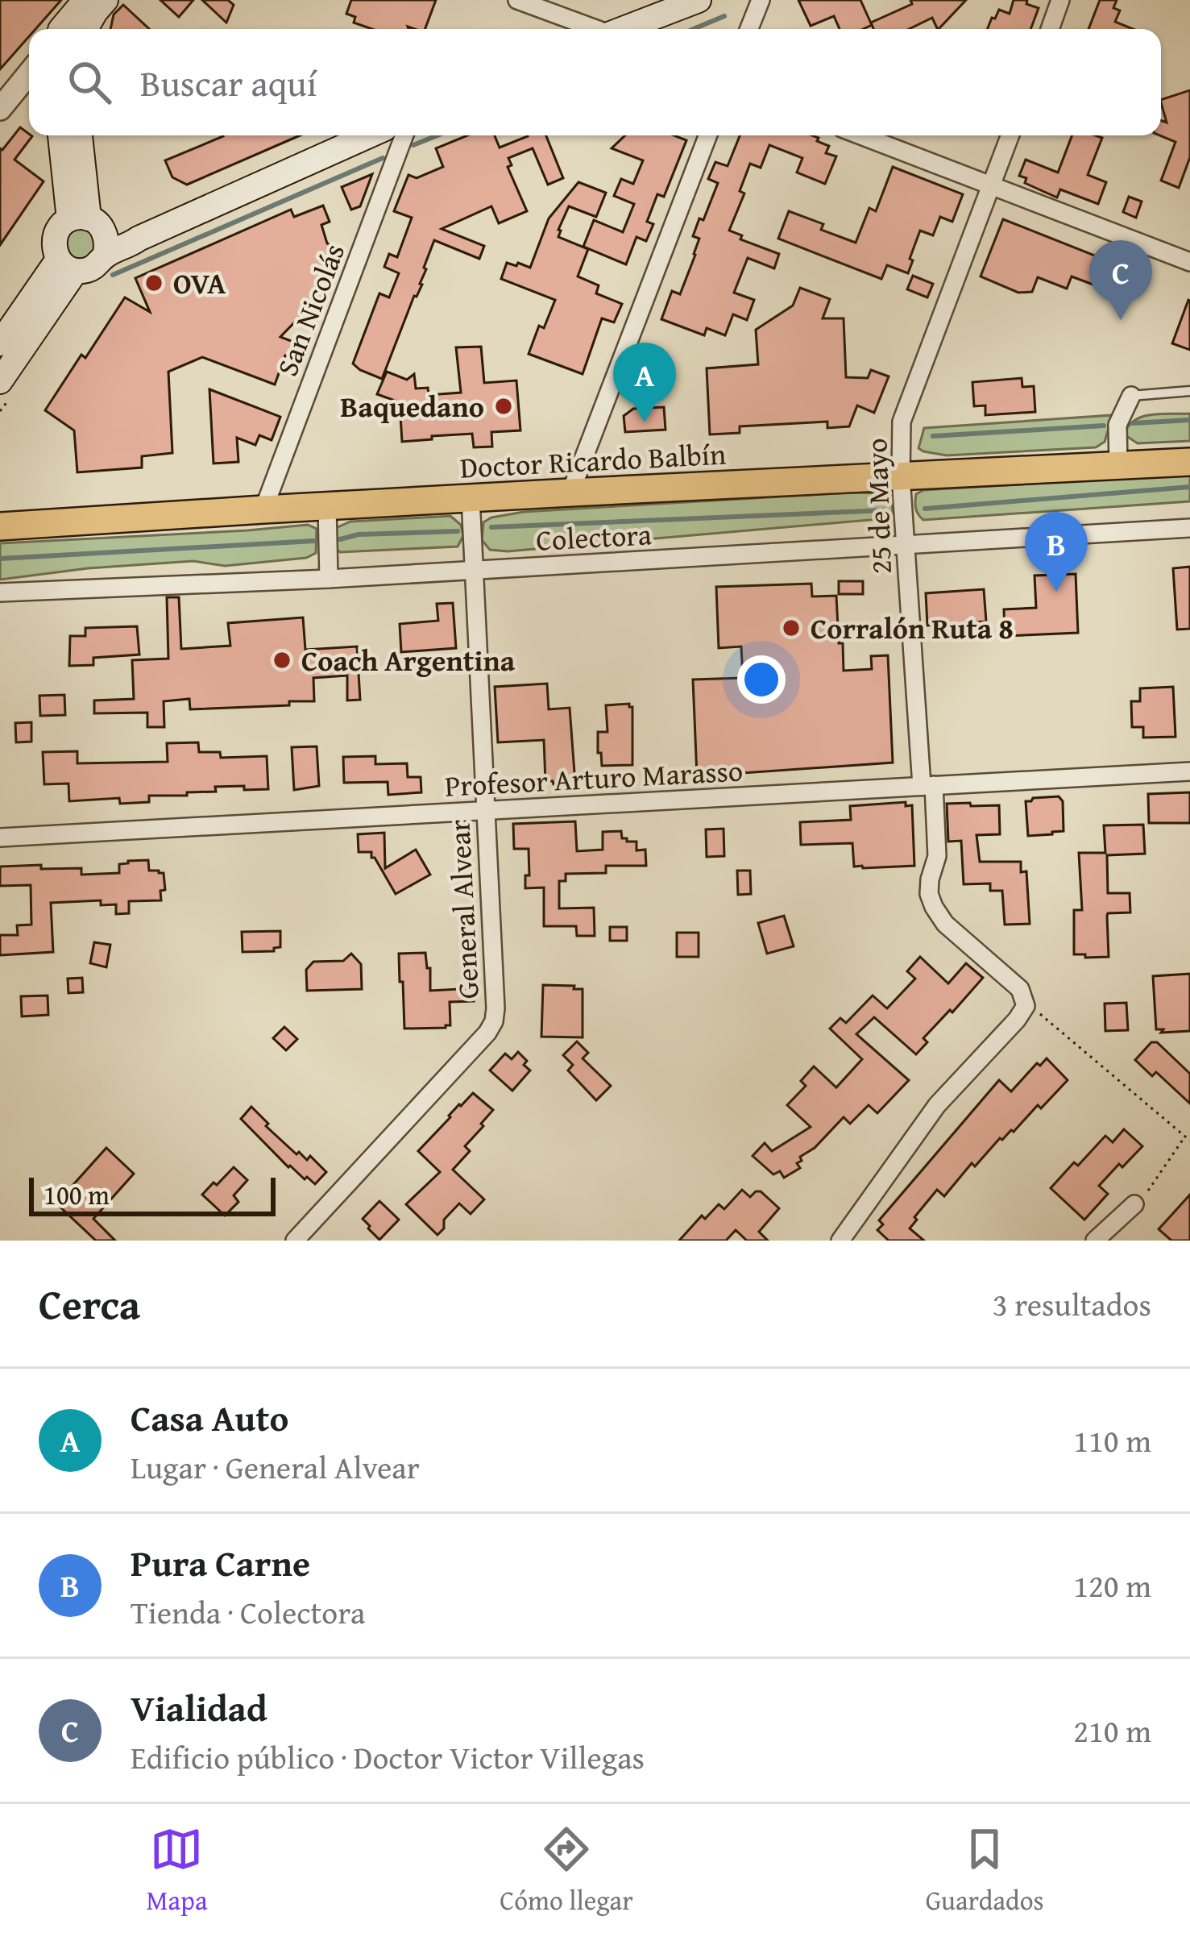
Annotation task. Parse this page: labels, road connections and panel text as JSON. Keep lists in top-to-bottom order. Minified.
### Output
{"streets":{"main road":["Doctor Ricardo Balbín"],"street":["San Nicolás","25 de Mayo","Colectora","Profesor Arturo Marasso","General Alvear"]},"crossings":[["San Nicolás","Doctor Ricardo Balbín"],["Doctor Ricardo Balbín","25 de Mayo"],["Doctor Ricardo Balbín","General Alvear"],["25 de Mayo","Colectora"],["25 de Mayo","Profesor Arturo Marasso"],["Colectora","General Alvear"],["Profesor Arturo Marasso","General Alvear"]],"places":["OVA","Baquedano","Corralón Ruta 8","Coach Argentina"],"scale_bar":"100 m","page":{"search":"Buscar aquí","pins":["C","A","B"],"scale":"100 m","heading":["Cerca","3 resultados"],"list":[{"mark":"A","name":"Casa Auto","note":"Lugar · General Alvear","value":"110 m"},{"mark":"B","name":"Pura Carne","note":"Tienda · Colectora","value":"120 m"},{"mark":"C","name":"Vialidad","note":"Edificio público · Doctor Victor Villegas","value":"210 m"}],"nav":["Mapa","Cómo llegar","Guardados"]}}
